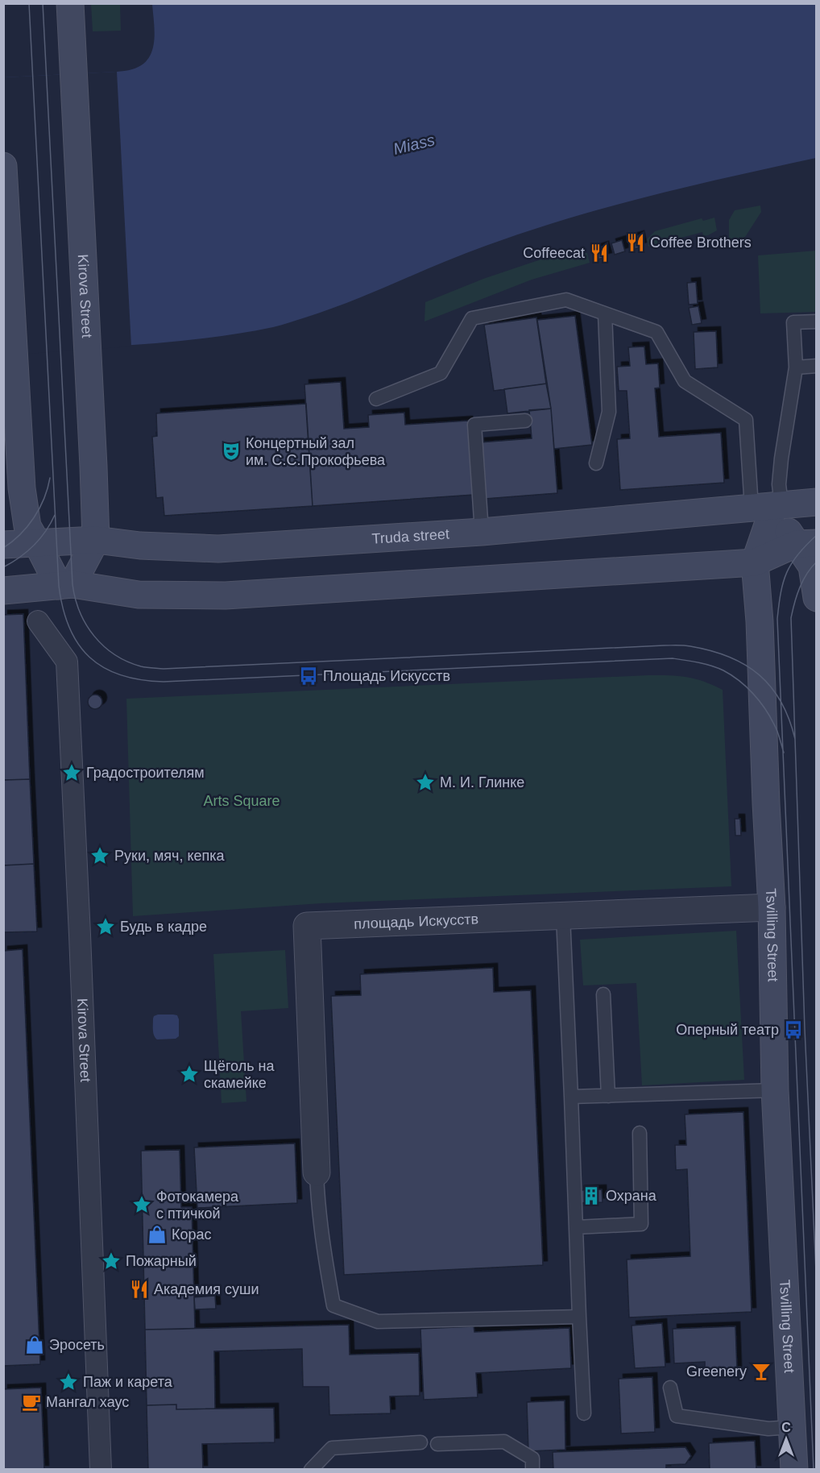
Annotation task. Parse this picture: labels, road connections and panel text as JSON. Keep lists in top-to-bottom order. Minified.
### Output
{"streets":{"main road":["Kirova Street","Truda street","Tsvilling Street"],"street":["площадь Искусств"]},"crossings":[["Kirova Street","Truda street"],["Truda street","Tsvilling Street"],["площадь Искусств","Tsvilling Street"]],"water":["Miass"],"parks":["Arts Square"],"places":{"restaurant":["Coffee Brothers","Coffeecat","Академия суши"],"theatre":["Концертный зал им. С.С.Прокофьева"],"bus stop":["Площадь Искусств","Оперный театр"],"place":["Градостроителям","М. И. Глинке","Руки, мяч, кепка","Будь в кадре","Щёголь на скамейке","Фотокамера с птичкой","Пожарный","Паж и карета"],"building":["Охрана"],"shop":["Корас","Эросеть"],"bar":["Greenery"],"cafe":["Мангал хаус"]},"north":"top"}
